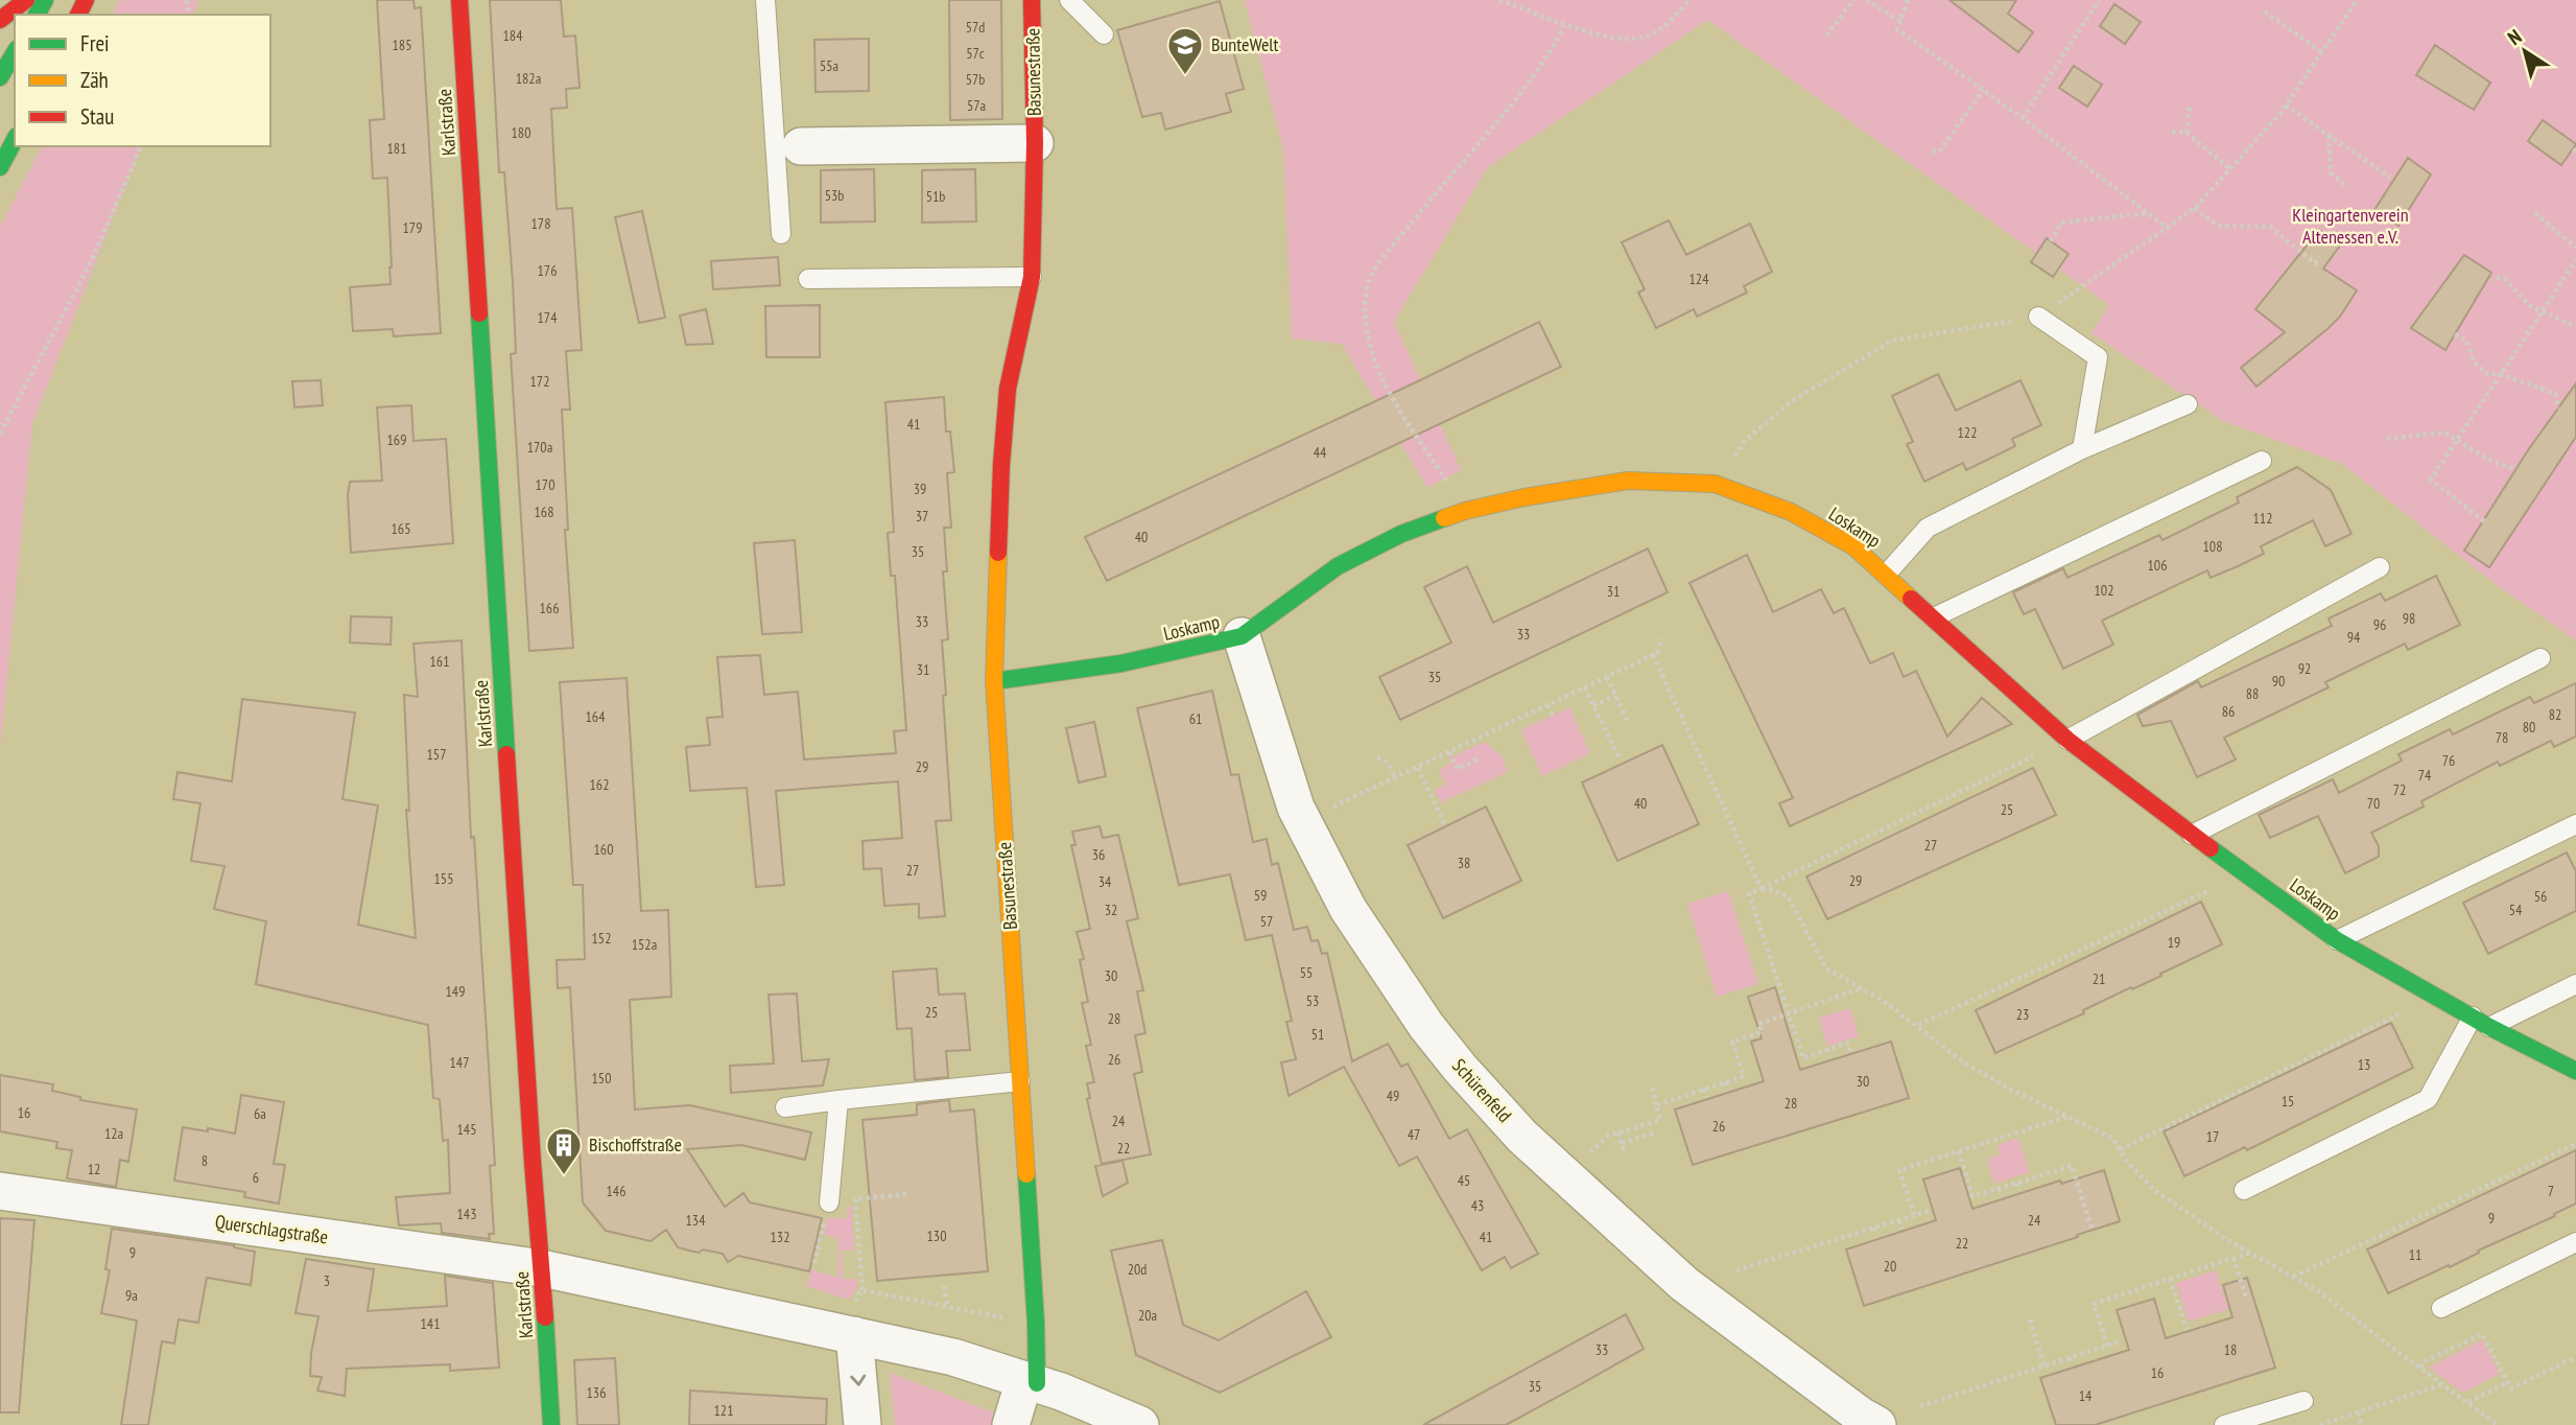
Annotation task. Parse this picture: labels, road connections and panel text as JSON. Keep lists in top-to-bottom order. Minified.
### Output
{"streets":{"main road":["Basunestraße","Karlstraße","Loskamp"],"street":["Schürenfeld","Querschlagstraße"]},"crossings":[["Basunestraße","Loskamp"],["Karlstraße","Querschlagstraße"],["Loskamp","Schürenfeld"]],"parks":["Kleingartenverein Altenessen e.V."],"places":{"school or university":["BunteWelt"],"building":["Bischoffstraße"]},"house_numbers":["57d","184","185","57c","55a","182a","57b","57a","180","181","53b","51b","178","179","176","124","174","172","41","122","169","170a","44","170","39","168","37","112","165","40","108","35","106","102","31","166","98","33","96","33","94","161","92","31","35","90","88","86","82","164","61","80","78","157","76","29","74","162","72","40","70","25","27","160","36","38","27","155","29","34","59","56","32","54","57","152","19","152a","55","30","21","149","53","25","23","28","51","26","147","13","150","30","49","15","28","16","6a","24","26","145","12a","47","17","22","8","12","6","45","146","7","43","143","9","134","24","130","132","41","22","9","11","20","20d","3","9a","20a","141","33","18","16","35","136","14","121"],"legend":["Frei","Zäh","Stau"],"north":"top left"}
